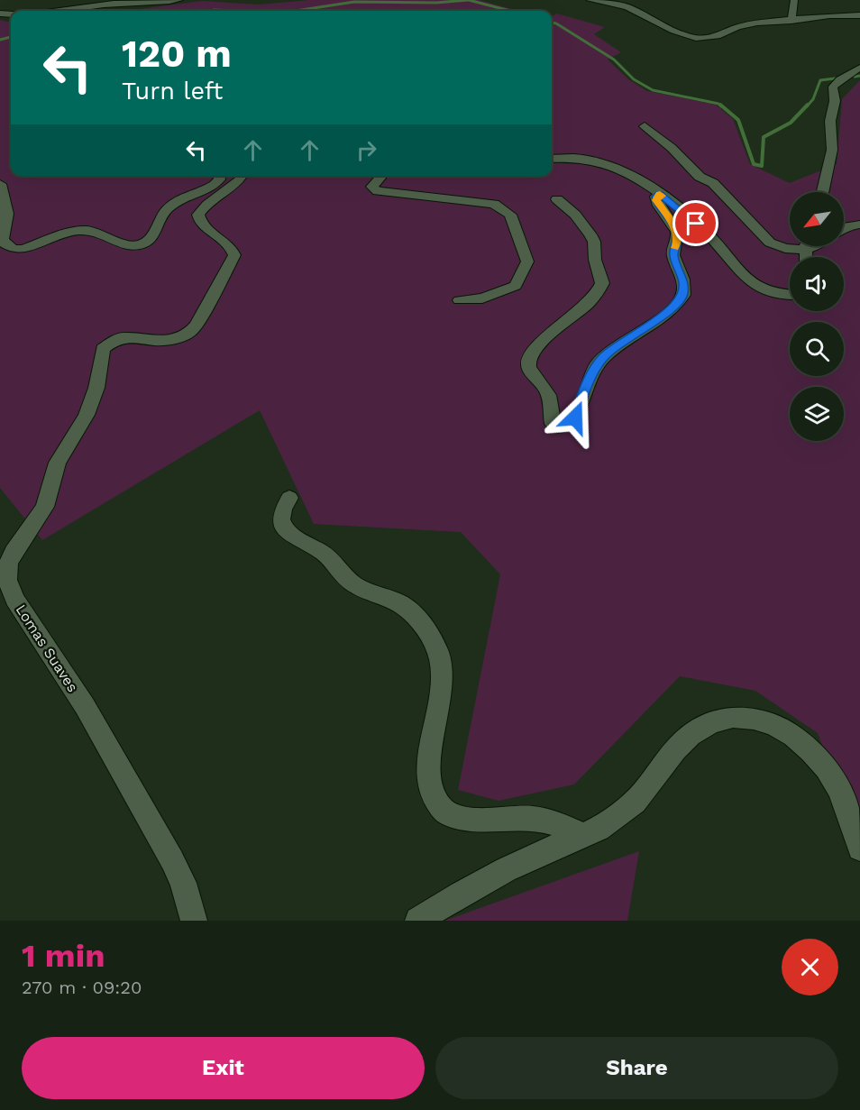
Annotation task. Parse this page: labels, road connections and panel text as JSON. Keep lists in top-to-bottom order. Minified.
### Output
{"streets":{"street":["Lomas Suaves"]},"north":"bottom left","page":{"turn":["120 m","Turn left"],"heading":["1 min","270 m · 09:20"],"buttons":["Exit","Share"]}}
